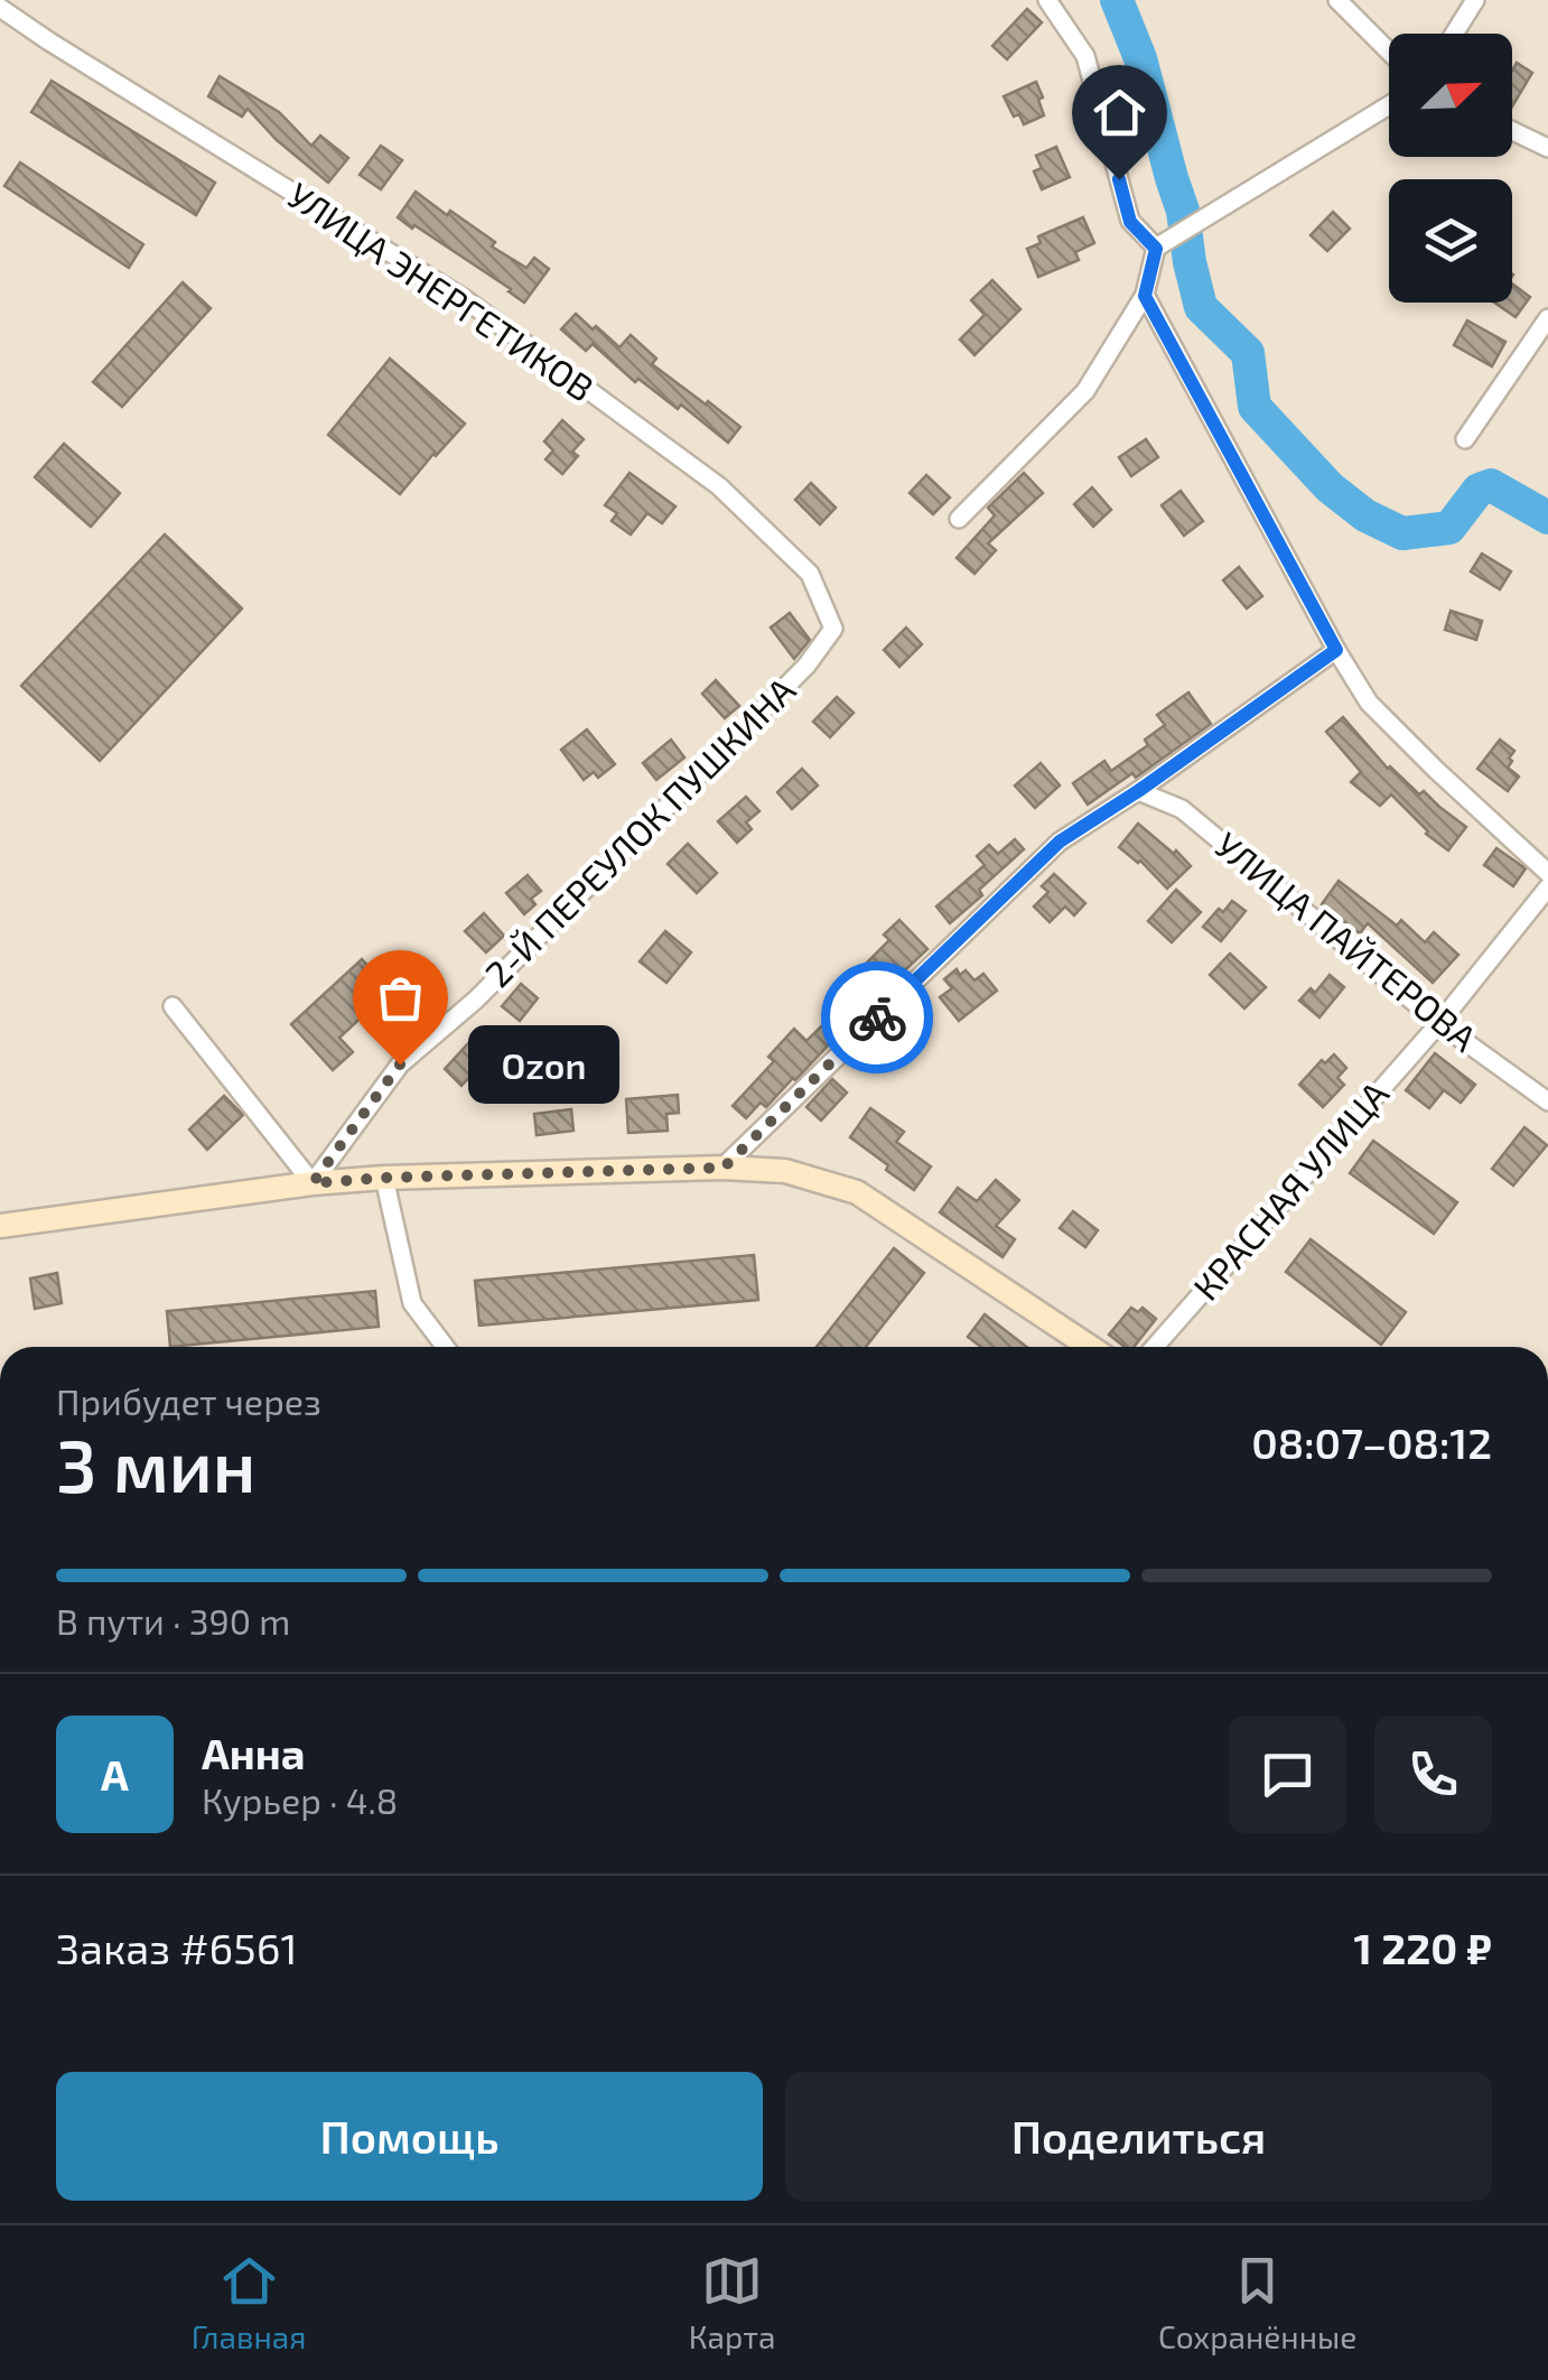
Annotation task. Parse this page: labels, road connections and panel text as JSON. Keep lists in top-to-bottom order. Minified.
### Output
{"streets":{"street":["УЛИЦА ЭНЕРГЕТИКОВ","2-Й ПЕРЕУЛОК ПУШКИНА","УЛИЦА ПАЙТЕРОВА","КРАСНАЯ УЛИЦА"]},"crossings":[["УЛИЦА ЭНЕРГЕТИКОВ","2-Й ПЕРЕУЛОК ПУШКИНА"],["УЛИЦА ПАЙТЕРОВА","КРАСНАЯ УЛИЦА"]],"places":["Ozon"],"north":"top right","page":{"bubble":"Ozon","heading":["3 мин","Прибудет через","08:07–08:12"],"panel":["Анна","Курьер · 4.8","Заказ #6561","1 220 ₽"],"bar":"В пути · 390 m","round":"А","buttons":["Помощь","Поделиться"],"tabs":["Главная","Карта","Сохранённые"]}}
